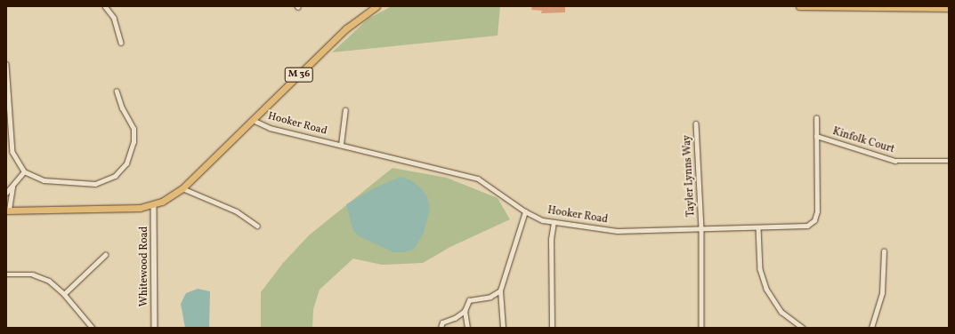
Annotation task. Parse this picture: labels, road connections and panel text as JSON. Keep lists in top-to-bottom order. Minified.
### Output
{"streets":{"main road":["M 36"],"street":["Hooker Road","Kinfolk Court","Tayler Lynns Way","Whitewood Road"]},"crossings":[["M 36","Hooker Road"],["M 36","Whitewood Road"],["Hooker Road","Kinfolk Court"],["Hooker Road","Tayler Lynns Way"]]}
